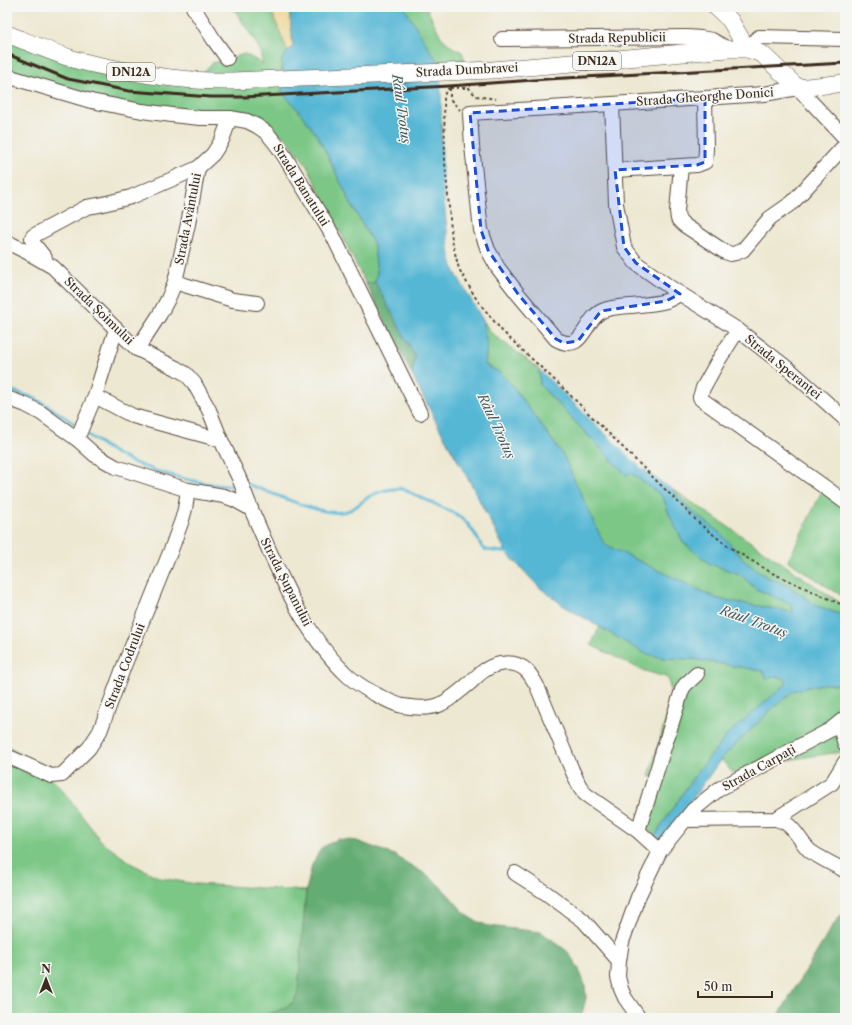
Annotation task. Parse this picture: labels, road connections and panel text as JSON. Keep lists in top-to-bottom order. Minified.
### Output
{"streets":{"main road":["DN12A","Strada Dumbravei"],"street":["Strada Republicii","Strada Gheorghe Donici","Strada Banatului","Strada Avântului","Strada Șoimului","Strada Speranței","Strada Șupanului","Strada Codrului","Strada Carpați"]},"crossings":[["Strada Republicii","Strada Dumbravei"],["DN12A","Strada Dumbravei"],["DN12A","Strada Gheorghe Donici"],["Strada Dumbravei","Strada Gheorghe Donici"],["Strada Banatului","Strada Avântului"],["Strada Avântului","Strada Șoimului"],["Strada Șoimului","Strada Șupanului"],["Strada Șupanului","Strada Carpați"]],"water":["Râul Trotuș"],"scale_bar":"50 m","north":"top"}
